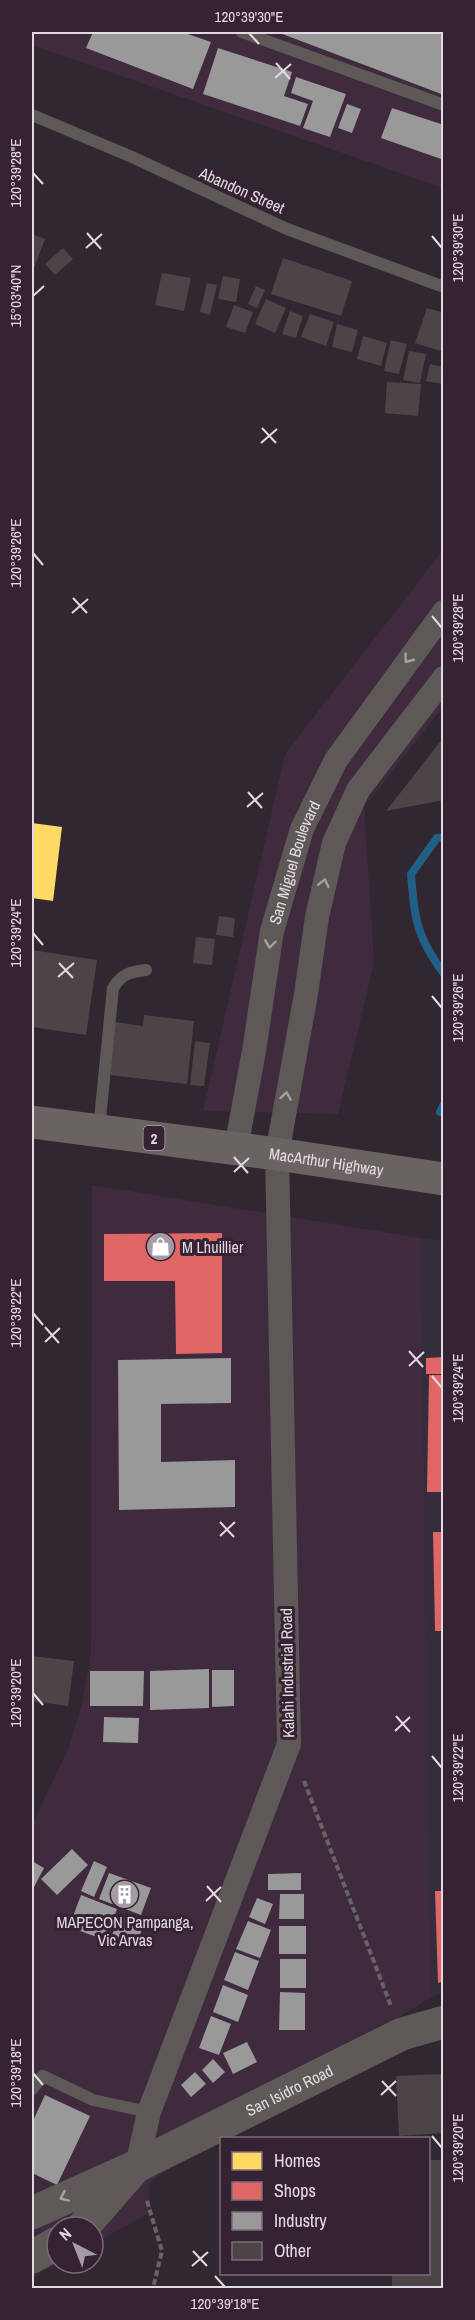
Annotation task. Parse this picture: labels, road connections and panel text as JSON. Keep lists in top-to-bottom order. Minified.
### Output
{"streets":{"highway":["2","MacArthur Highway"],"main road":["San Isidro Road"],"street":["San Miguel Boulevard","Kalahi Industrial Road"],"lane":["Abandon Street"]},"crossings":[["San Miguel Boulevard","MacArthur Highway"],["San Miguel Boulevard","Kalahi Industrial Road"],["MacArthur Highway","Kalahi Industrial Road"],["Kalahi Industrial Road","San Isidro Road"]],"places":{"shop":["M Lhuillier"],"building":["MAPECON Pampanga, Vic Arvas"]},"legend":["Homes","Shops","Industry","Other"],"north":"top left","coordinates":["120°39'30\"E","120°39'28\"E","15°03'40\"N","120°39'26\"E","120°39'24\"E","120°39'22\"E","120°39'20\"E","120°39'18\"E"]}
